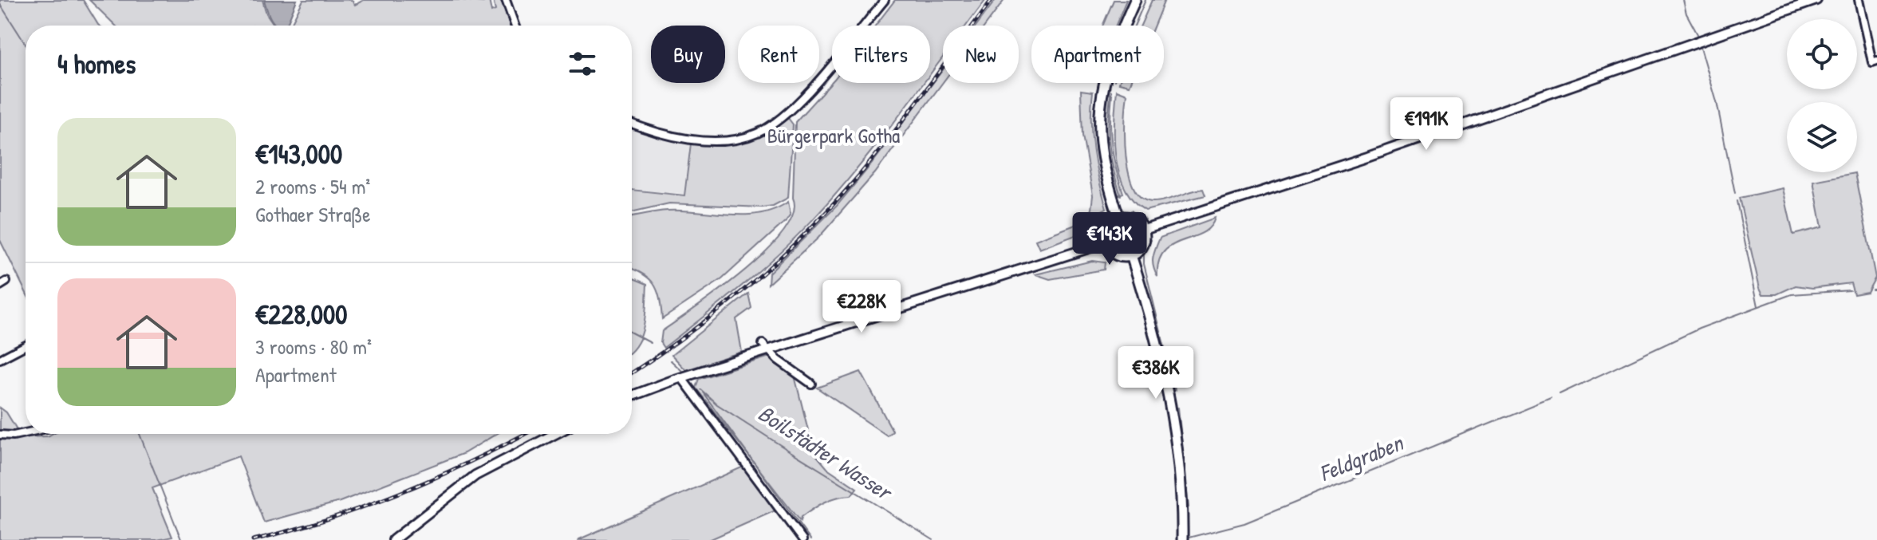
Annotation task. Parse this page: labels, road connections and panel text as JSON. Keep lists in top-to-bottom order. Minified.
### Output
{"water":["Boilstädter Wasser","Feldgraben"],"parks":["Bürgerpark Gotha"],"page":{"chip":["Buy","Rent","Filters","New","Apartment"],"heading":"4 homes","price":["€191K","€143K","€228K","€386K"],"list":[{"name":"€143,000","note":"2 rooms · 54 m² · Gothaer Straße"},{"name":"€228,000","note":"3 rooms · 80 m² · Apartment"}]}}
